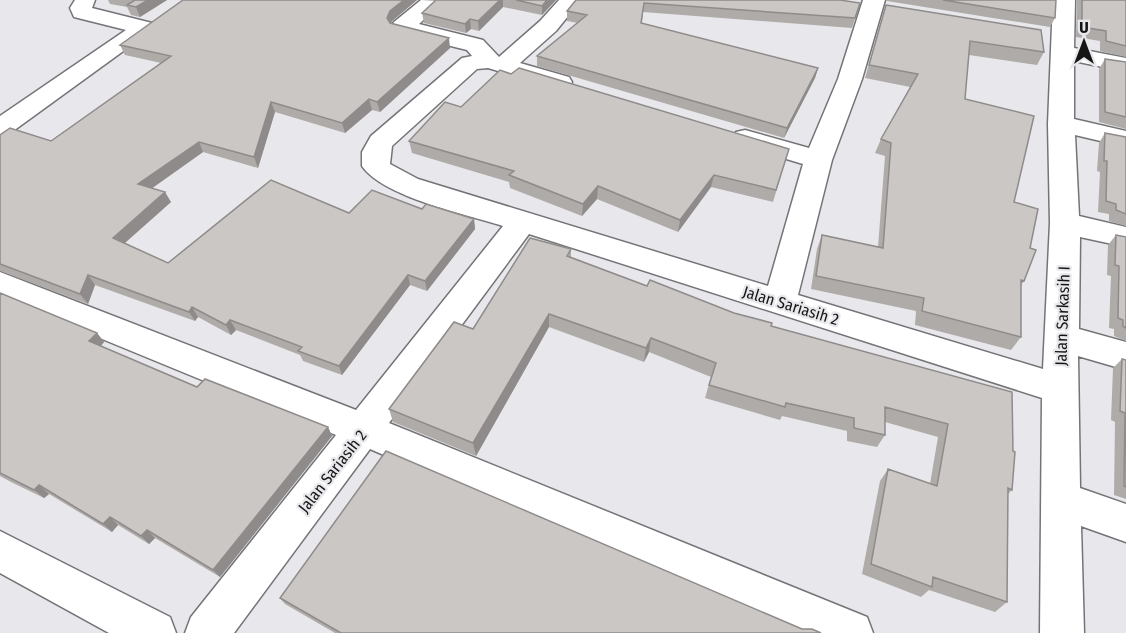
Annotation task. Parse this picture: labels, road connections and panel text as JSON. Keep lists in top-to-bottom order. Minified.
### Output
{"streets":{"street":["Jalan Sariasih 2","Jalan Sarkasih I"]},"crossings":[["Jalan Sariasih 2","Jalan Sarkasih I"]],"north":"top"}
